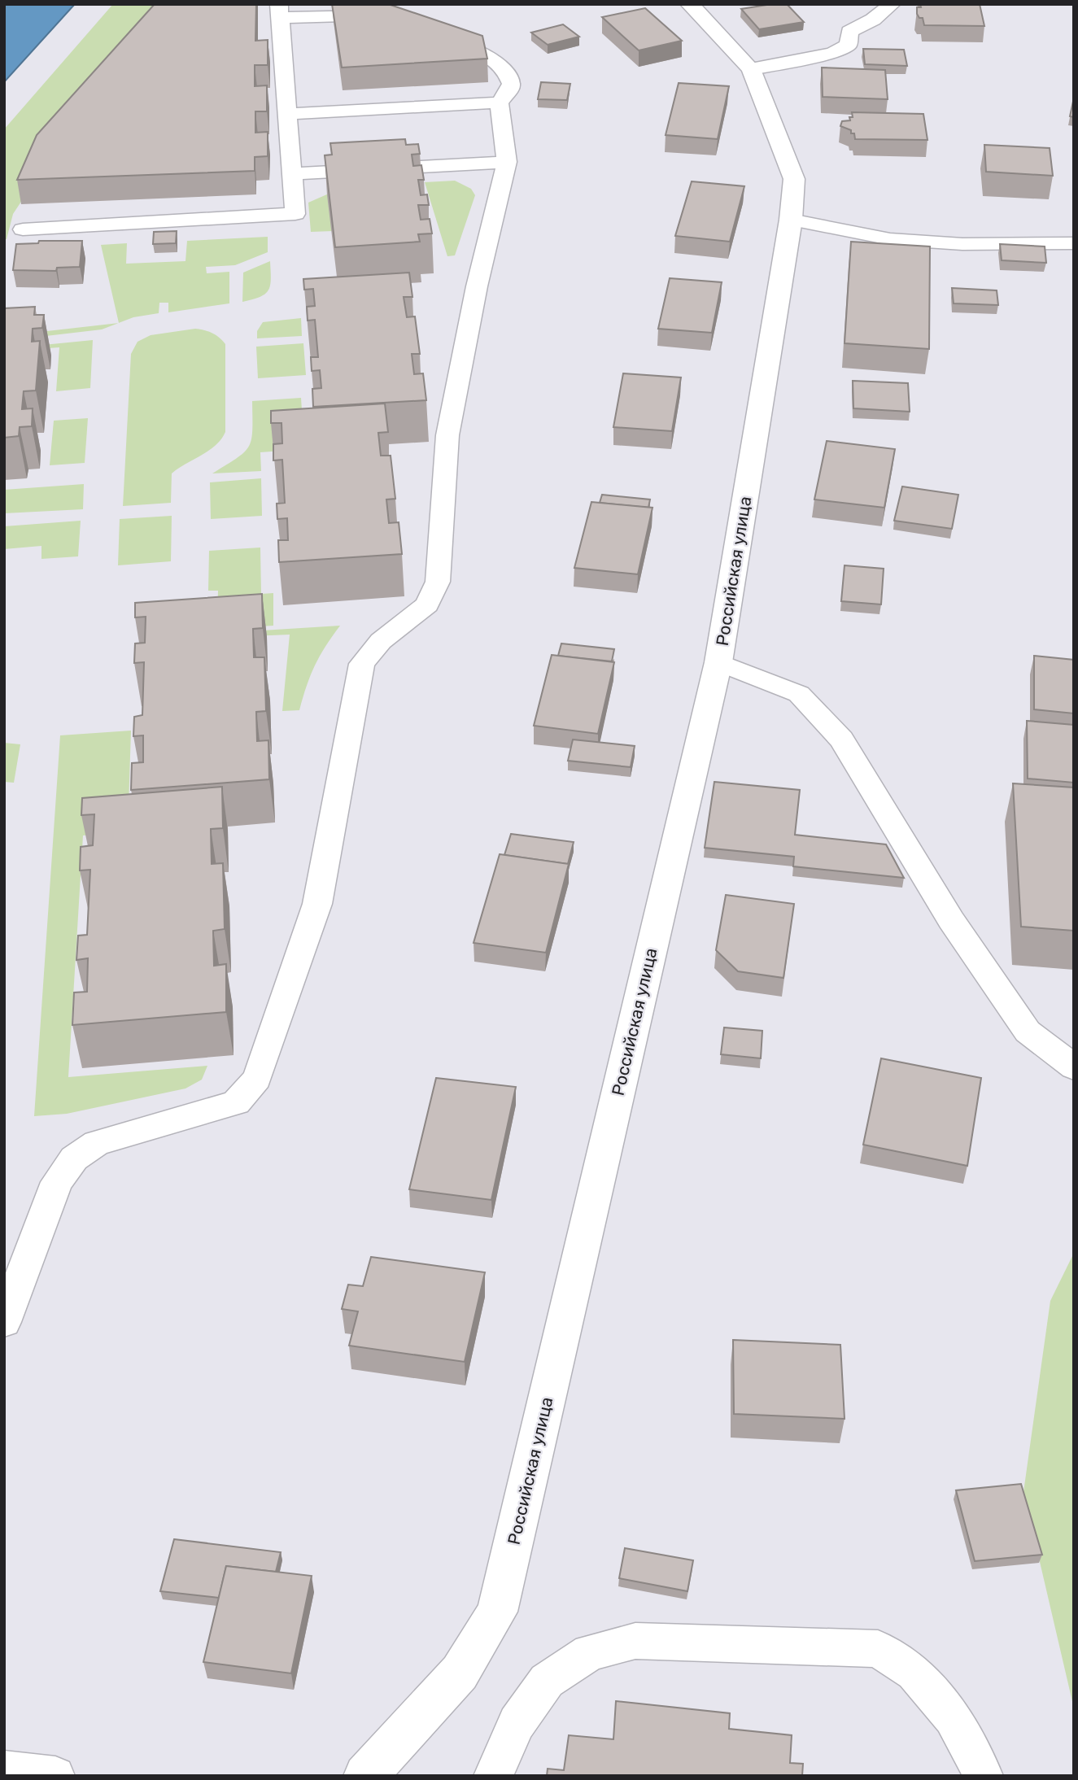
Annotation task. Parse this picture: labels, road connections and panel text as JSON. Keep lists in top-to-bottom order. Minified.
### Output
{"streets":{"street":["Российская улица"]}}
